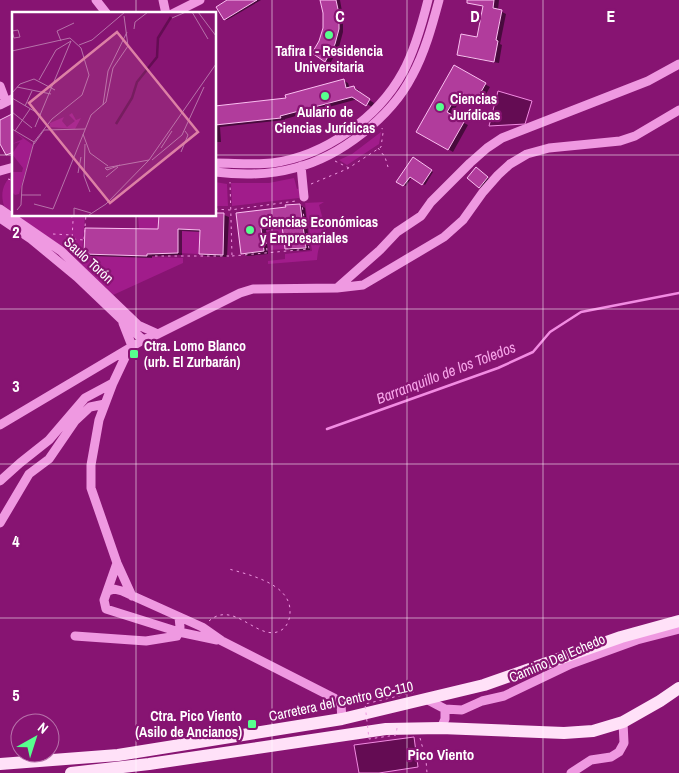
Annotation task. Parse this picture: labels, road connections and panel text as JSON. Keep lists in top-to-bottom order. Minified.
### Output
{"streets":{"main road":["Carretera del Centro GC-110"],"street":["Saulo Torón","Camino Del Echedo"]},"districts":["Pico Viento"],"water":["Barranquillo de los Toledos"],"places":{"other":["Tafira I - Residencia Universitaria","Aulario de Ciencias Jurídicas","Ciencias Jurídicas","Ciencias Económicas y Empresariales"],"transit":["Ctra. Lomo Blanco (urb. El Zurbarán)","Ctra. Pico Viento (Asilo de Ancianos)"]},"north":"top right","grid":{"columns":["C","D","E"],"rows":["2","3","4","5"]}}
